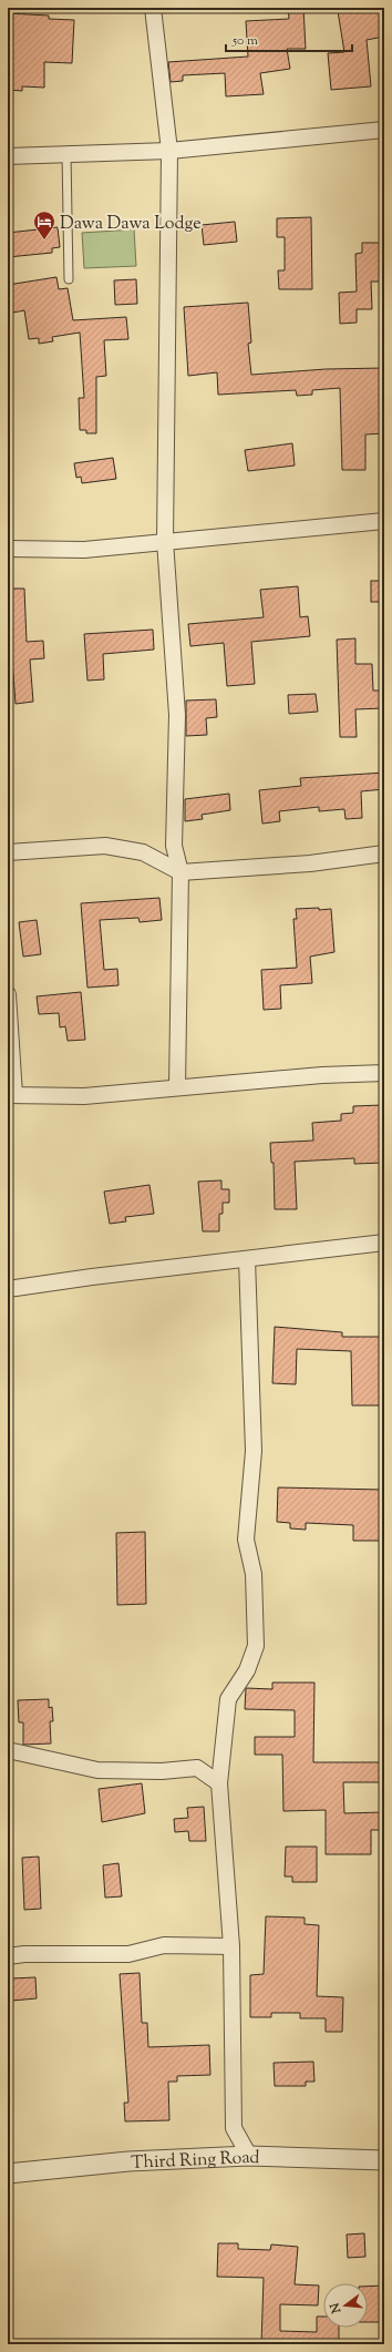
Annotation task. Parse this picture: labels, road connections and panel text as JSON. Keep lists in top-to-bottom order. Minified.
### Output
{"streets":{"street":["Third Ring Road"]},"places":{"hotel":["Dawa Dawa Lodge"]},"scale_bar":"50 m","north":"left"}
